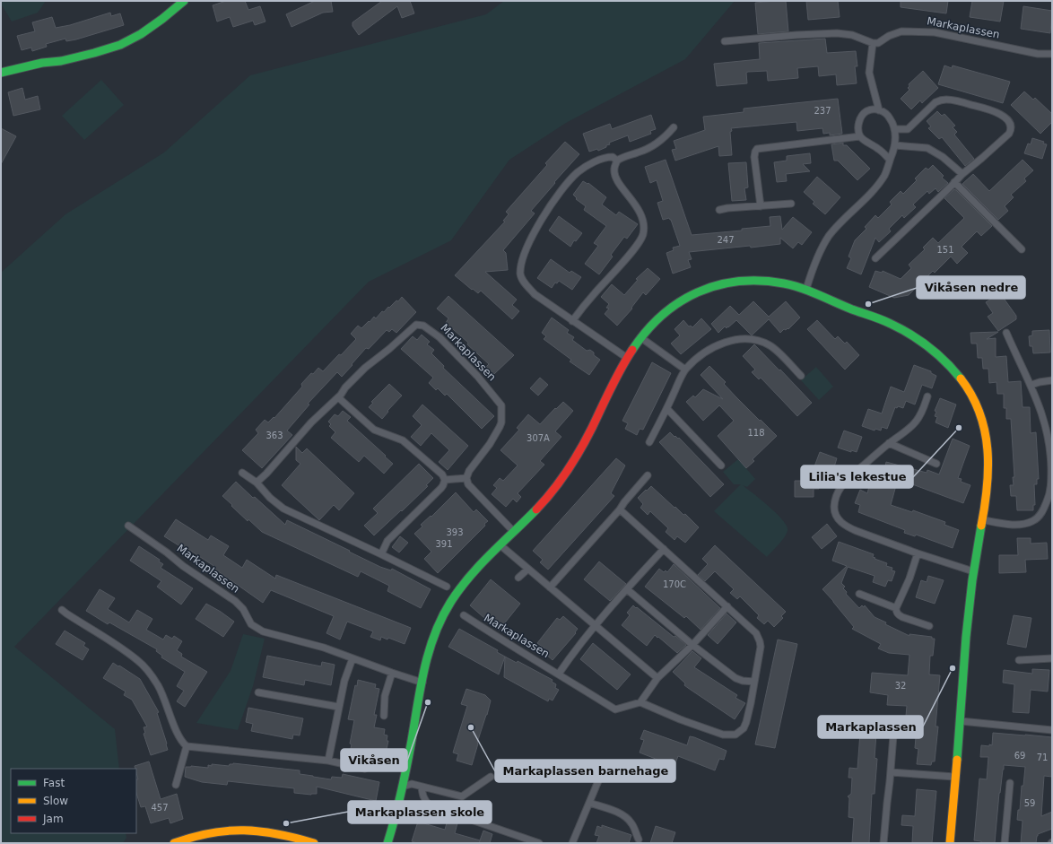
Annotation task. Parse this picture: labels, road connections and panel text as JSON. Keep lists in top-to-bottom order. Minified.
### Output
{"streets":{"lane":["Markaplassen"]},"places":["Vikåsen nedre","Lilia's lekestue","Markaplassen","Vikåsen","Markaplassen barnehage","Markaplassen skole"],"house_numbers":["237","247","151","118","363","307A","393","391","170C","32","69","71","59","457"],"legend":["Fast","Slow","Jam"]}
